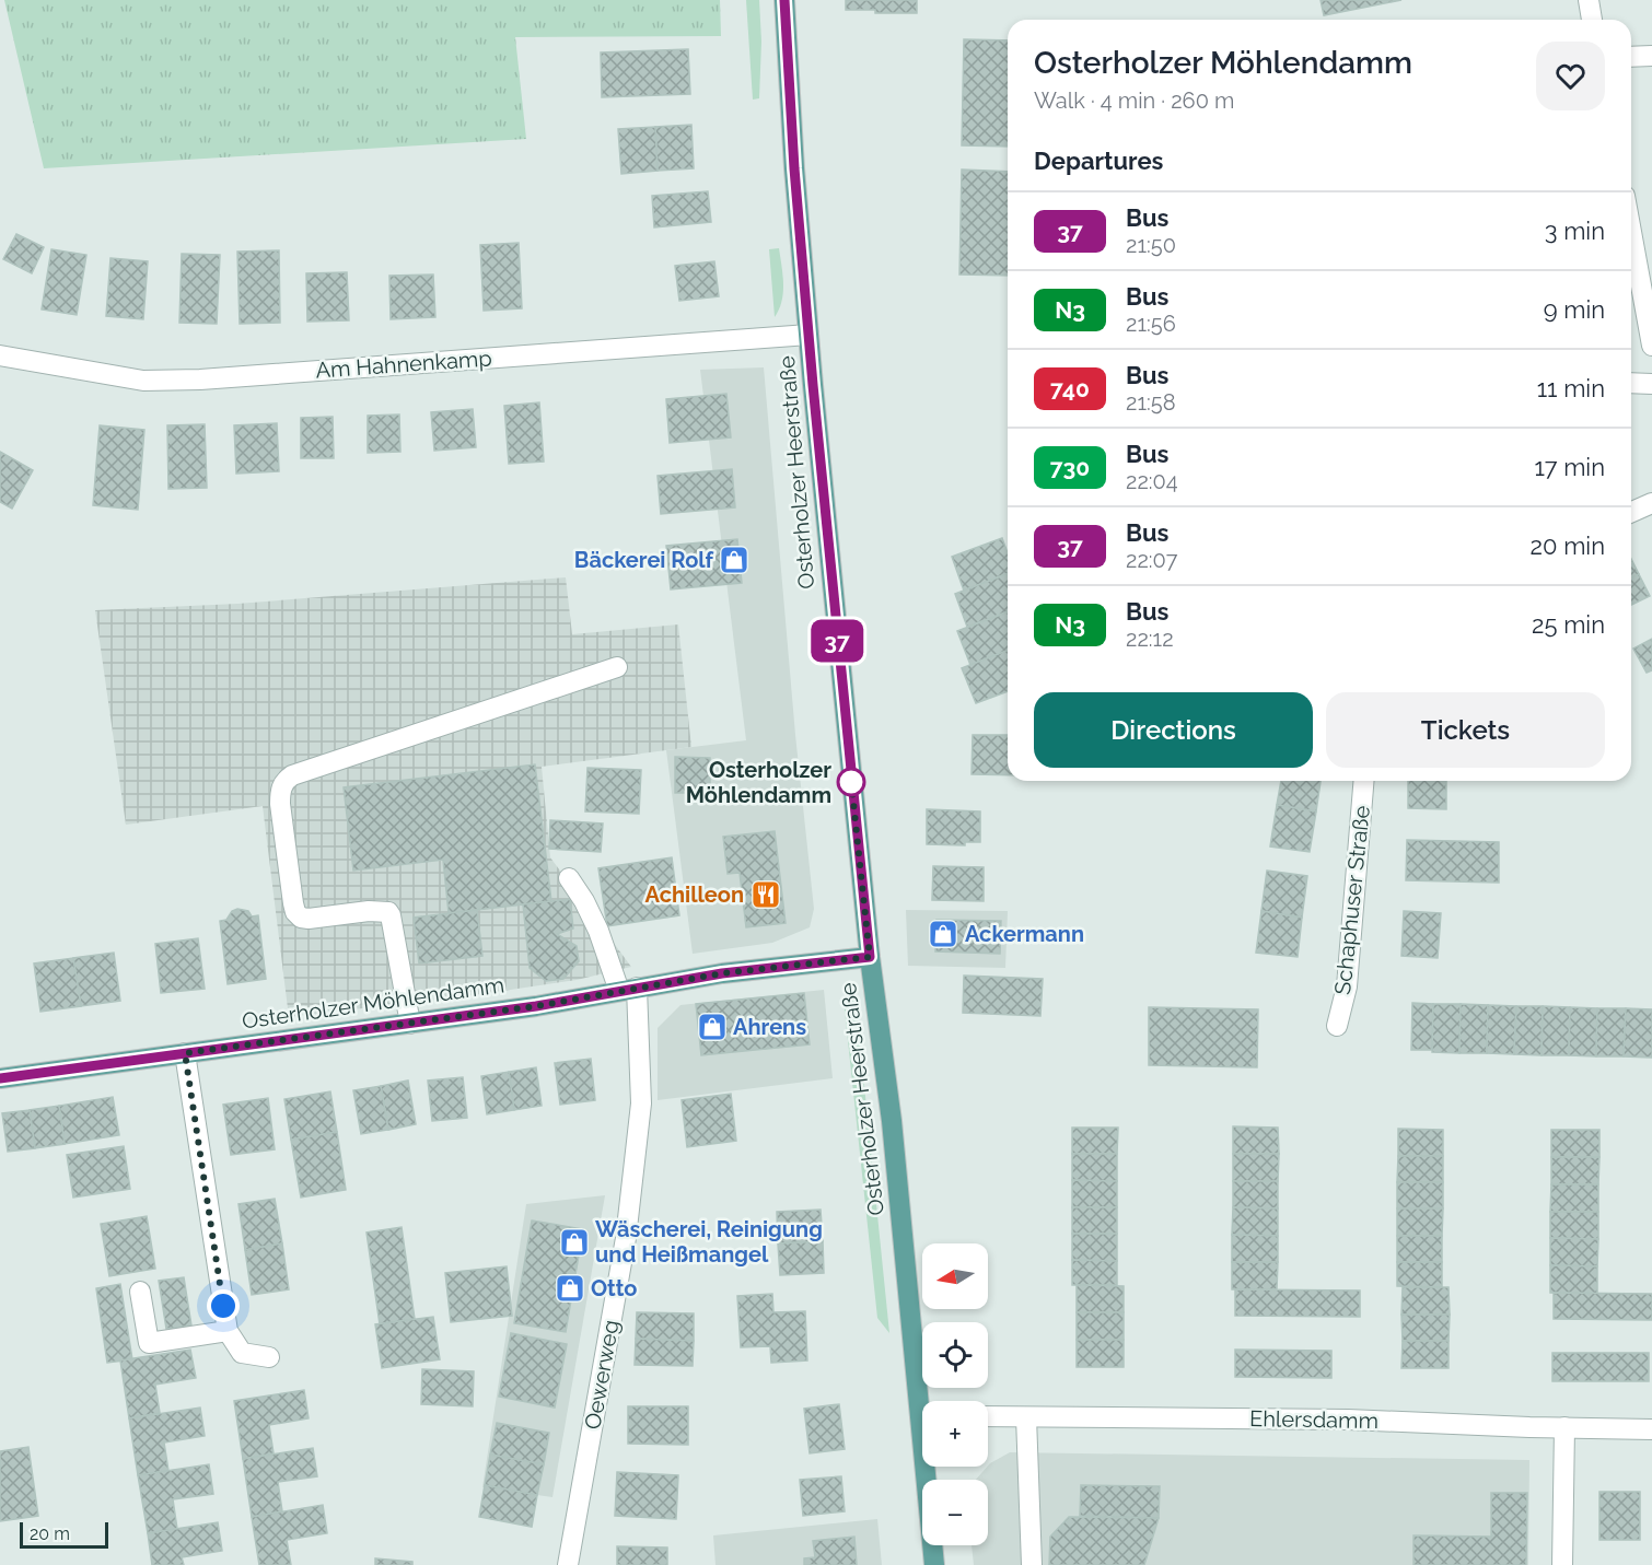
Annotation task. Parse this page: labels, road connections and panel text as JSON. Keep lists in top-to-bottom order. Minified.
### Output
{"streets":{"main road":["Osterholzer Heerstraße","Osterholzer Möhlendamm"],"street":["Am Hahnenkamp","Schaphuser Straße","Oewerweg","Ehlersdamm"]},"crossings":[["Am Hahnenkamp","Osterholzer Heerstraße"],["Osterholzer Heerstraße","Osterholzer Möhlendamm"],["Osterholzer Möhlendamm","Oewerweg"]],"places":{"shop":["Bäckerei Rolf","Ackermann","Ahrens","Wäscherei, Reinigung und Heißmangel","Otto"],"other":["Osterholzer Möhlendamm"],"restaurant":["Achilleon"]},"lines":["bus line 37"],"scale_bar":"20 m","north":"left","page":{"on_map":"37","heading":[["Osterholzer Möhlendamm","Walk · 4 min · 260 m"],"Departures"],"list":[{"mark":"37","name":"Bus","note":"21:50","value":"3 min"},{"mark":"N3","name":"Bus","note":"21:56","value":"9 min"},{"mark":"740","name":"Bus","note":"21:58","value":"11 min"},{"mark":"730","name":"Bus","note":"22:04","value":"17 min"},{"mark":"37","name":"Bus","note":"22:07","value":"20 min"},{"mark":"N3","name":"Bus","note":"22:12","value":"25 min"}],"buttons":["Directions","Tickets"],"map_buttons":["+","−"],"scale":"20 m"}}
